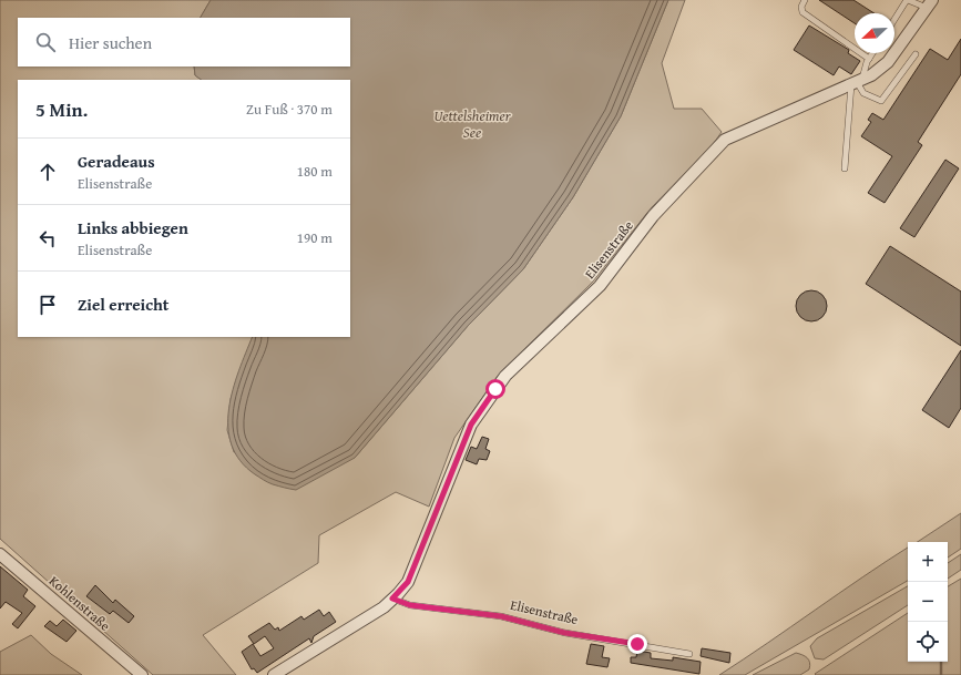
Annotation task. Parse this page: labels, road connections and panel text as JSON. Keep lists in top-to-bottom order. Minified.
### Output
{"streets":{"street":["Elisenstraße","Kohlenstraße"]},"water":["Uettelsheimer See"],"north":"bottom left","page":{"search":"Hier suchen","heading":["5 Min.","Zu Fuß · 370 m"],"list":[["Geradeaus","Elisenstraße","180 m"],["Links abbiegen","Elisenstraße","190 m"],"Ziel erreicht"],"map_buttons":["+","−"]}}
